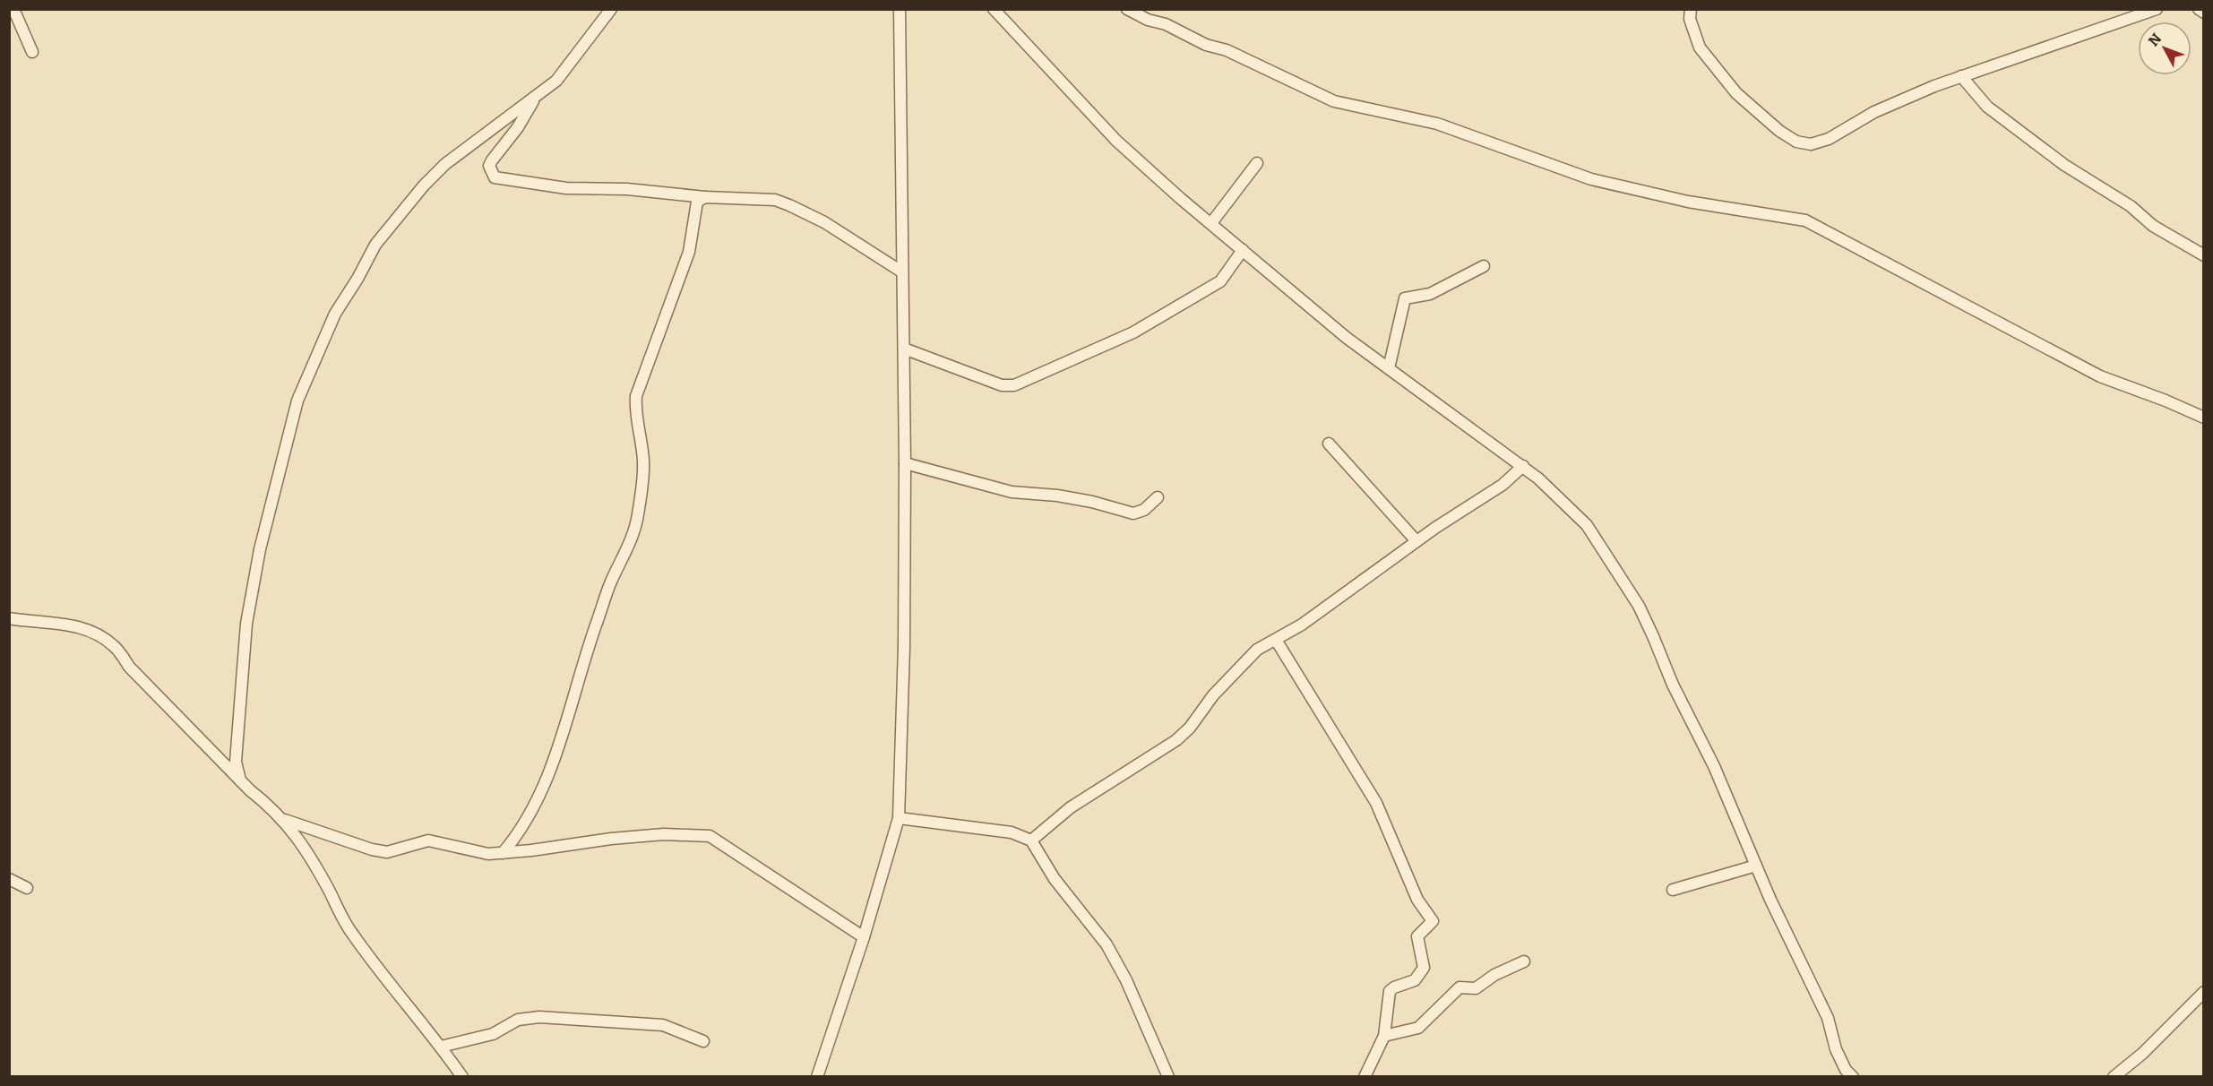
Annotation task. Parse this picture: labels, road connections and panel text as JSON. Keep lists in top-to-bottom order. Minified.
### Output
{"north":"top left"}
